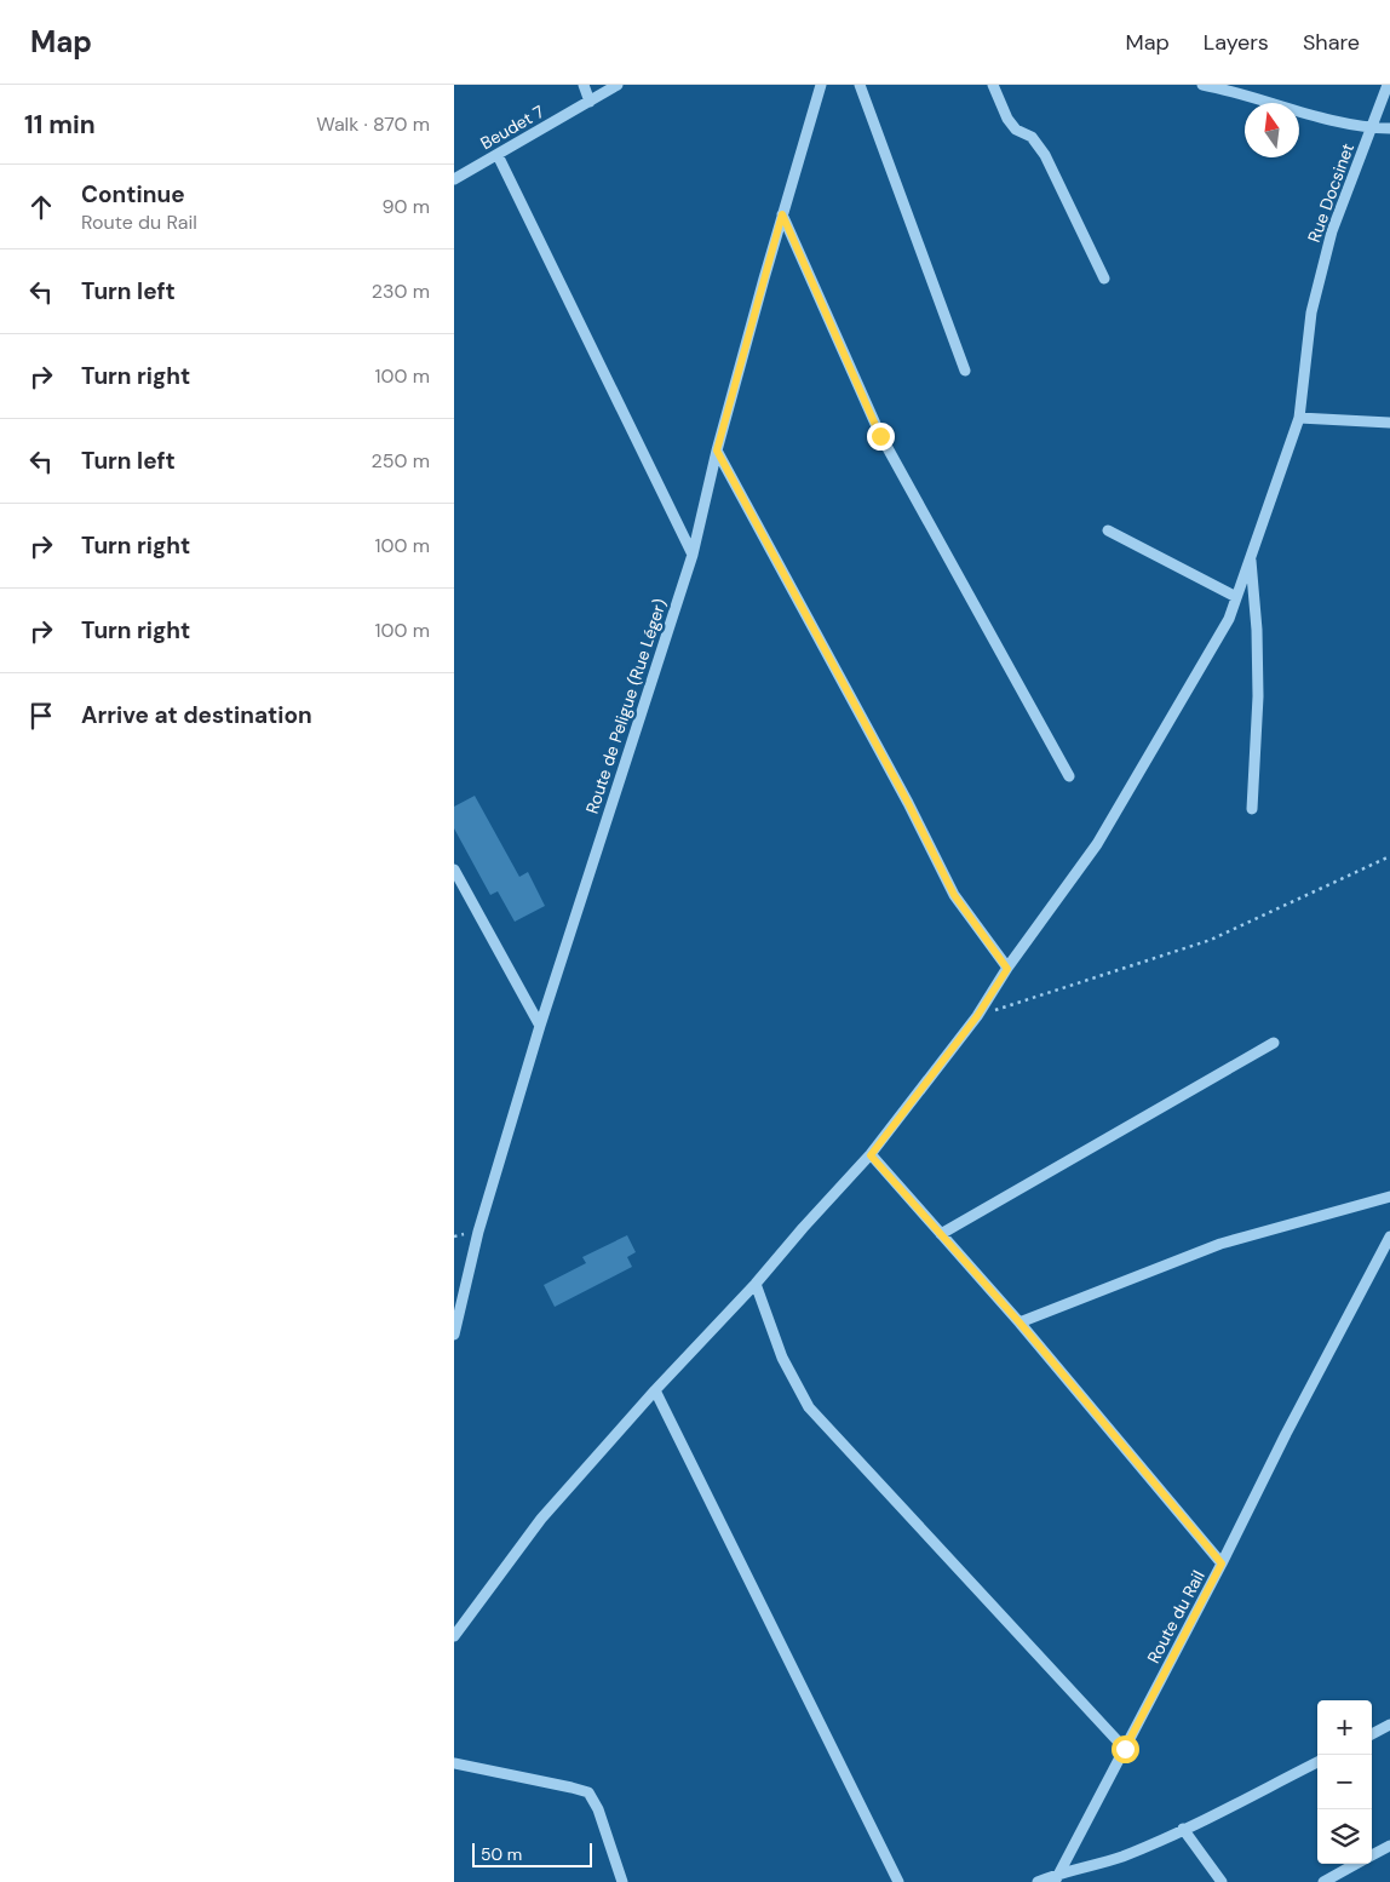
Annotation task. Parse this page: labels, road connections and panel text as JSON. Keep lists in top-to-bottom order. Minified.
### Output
{"streets":{"street":["Beudet 7","Rue Docsinet","Route de Peligue (Rue Léger)","Route du Rail"]},"scale_bar":"50 m","north":"top","page":{"header":"Map","nav":["Map","Layers","Share"],"heading":["11 min","Walk · 870 m"],"list":[["Continue","Route du Rail","90 m"],["Turn left","230 m"],["Turn right","100 m"],["Turn left","250 m"],["Turn right","100 m"],["Turn right","100 m"],"Arrive at destination"],"map_buttons":["+","−"],"scale":"50 m"}}
